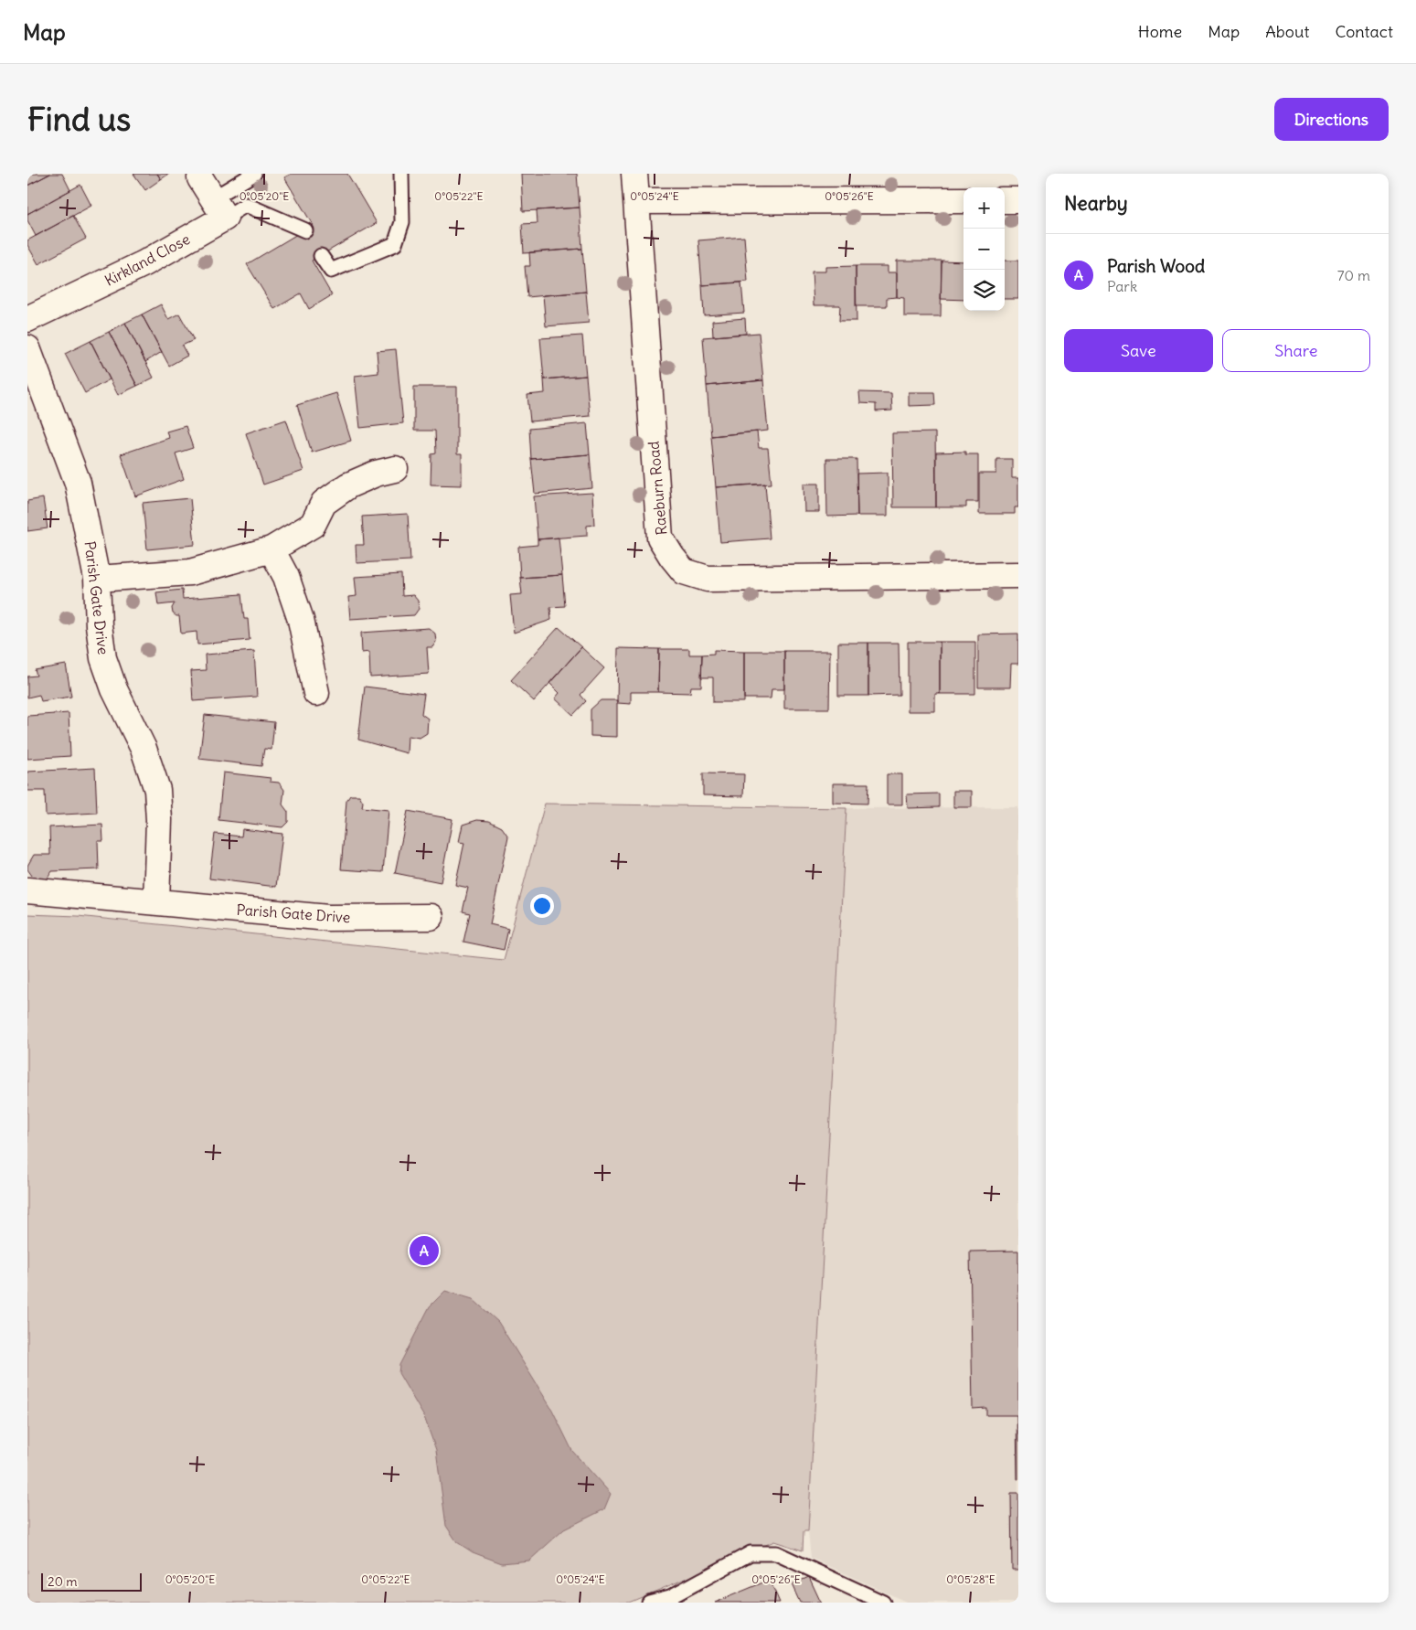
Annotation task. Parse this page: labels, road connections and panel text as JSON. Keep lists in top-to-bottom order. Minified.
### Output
{"streets":{"street":["Kirkland Close","Raeburn Road","Parish Gate Drive"]},"scale_bar":"20 m","page":{"header":"Map","nav":["Home","Map","About","Contact"],"buttons":["Directions",["Save","Share"]],"title":"Find us","heading":"Nearby","map_buttons":["+","−"],"list":[{"mark":"A","name":"Parish Wood","note":"Park","value":"70 m"}],"pins":"A","scale":"20 m"},"coordinates":["0°05'20\"E","0°05'22\"E","0°05'24\"E","0°05'26\"E","0°05'28\"E"]}
